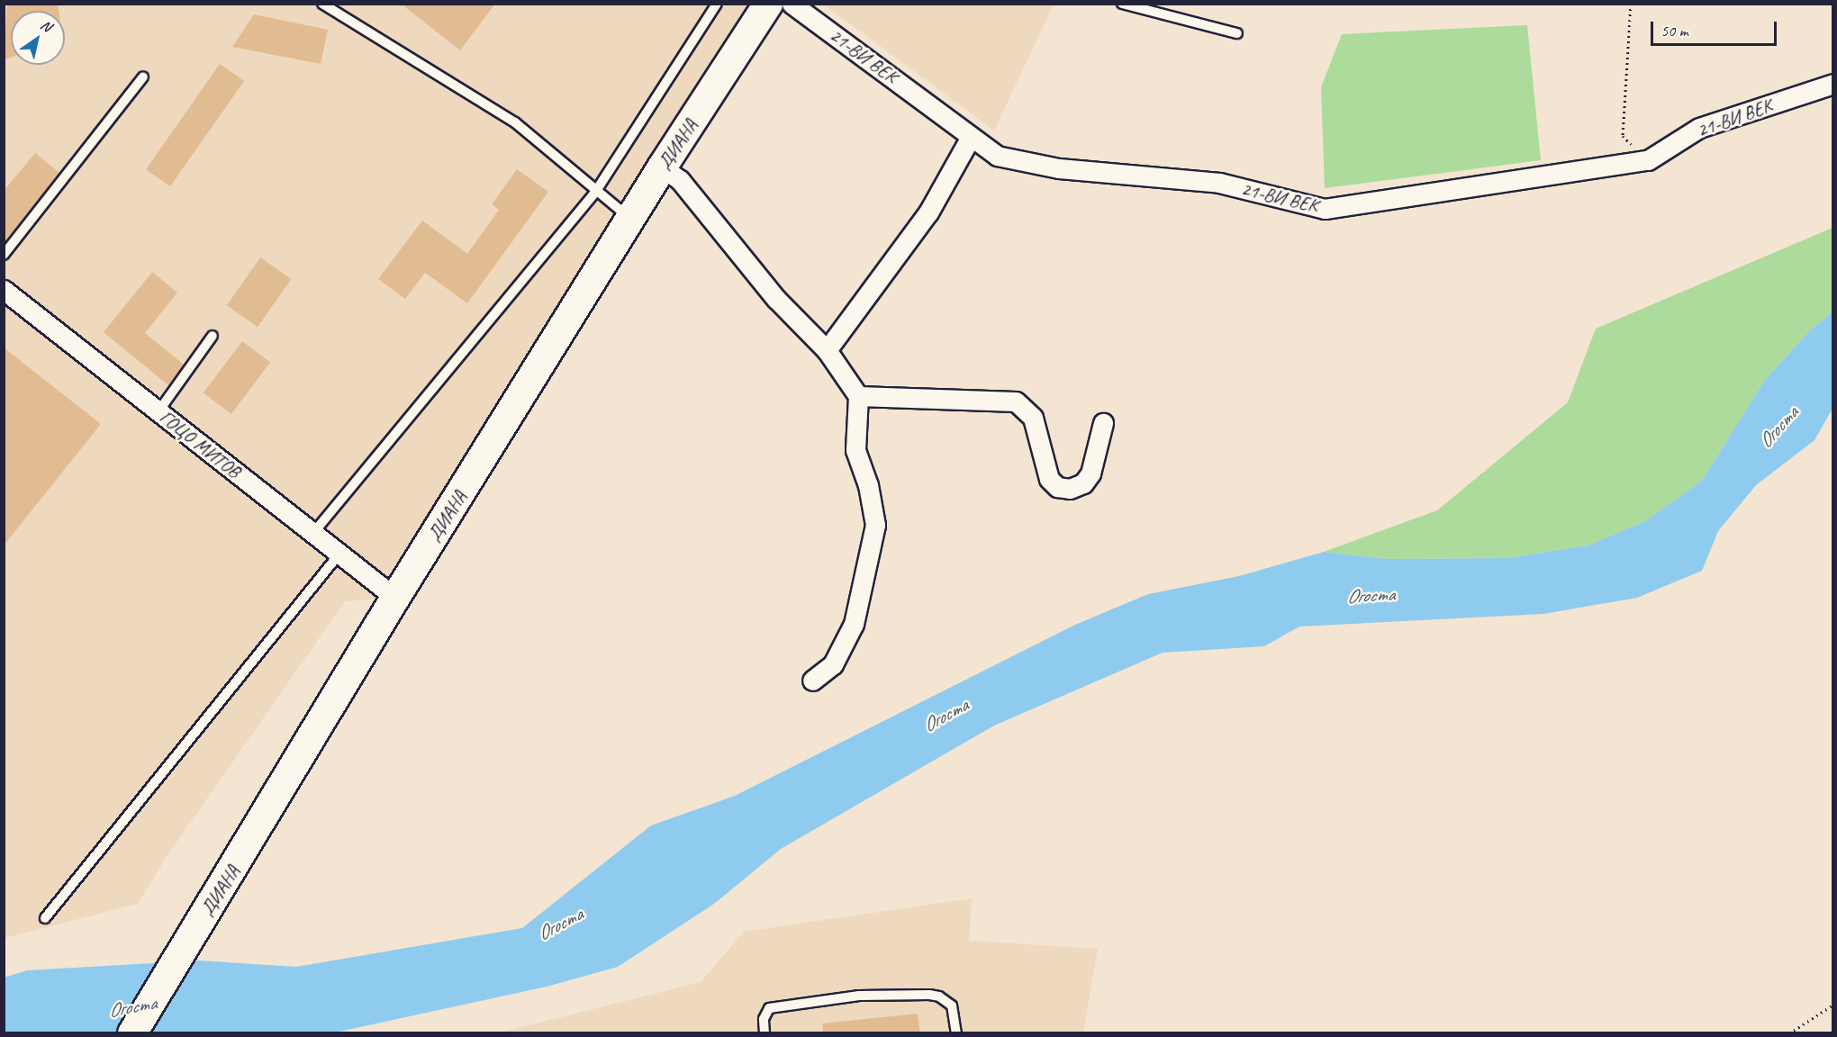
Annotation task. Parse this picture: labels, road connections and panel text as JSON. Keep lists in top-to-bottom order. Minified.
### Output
{"streets":{"main road":["ДИАНА"],"street":["21-ВИ ВЕК","ГОЦО МИТОВ"]},"crossings":[["ДИАНА","ГОЦО МИТОВ"]],"water":["Огоста"],"scale_bar":"50 m","north":"top right"}
